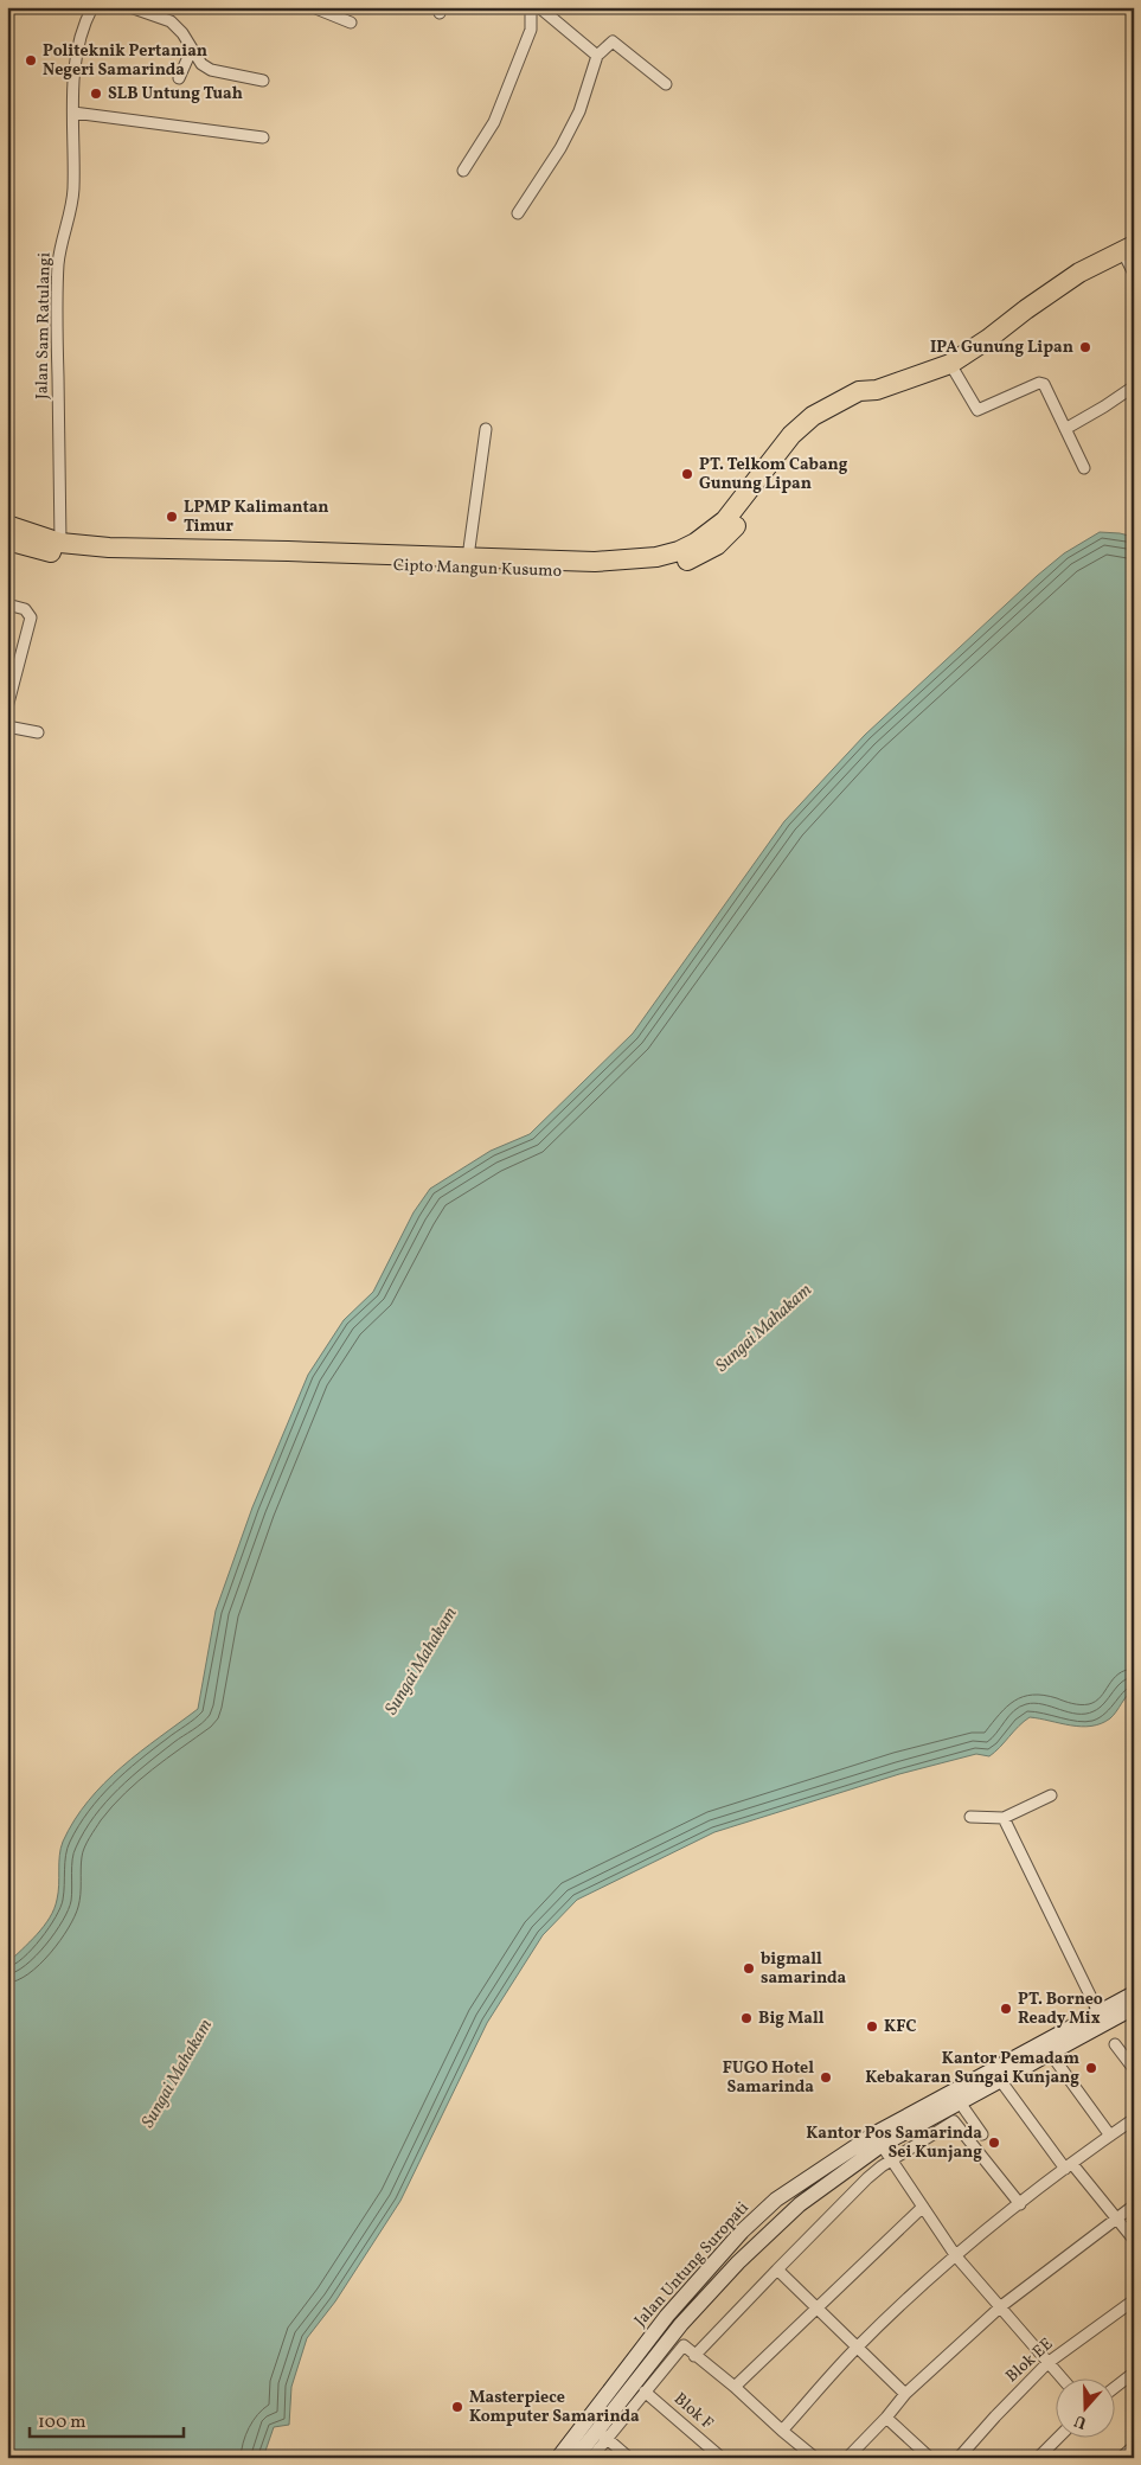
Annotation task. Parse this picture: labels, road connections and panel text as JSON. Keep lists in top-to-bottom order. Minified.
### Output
{"streets":{"highway":["Cipto Mangun Kusumo"],"main road":["Jalan Untung Suropati"],"street":["Jalan Sam Ratulangi","Blok EE","Blok F"]},"crossings":[["Jalan Sam Ratulangi","Cipto Mangun Kusumo"]],"water":["Sungai Mahakam"],"places":["Politeknik Pertanian Negeri Samarinda","SLB Untung Tuah","IPA Gunung Lipan","PT. Telkom Cabang Gunung Lipan","LPMP Kalimantan Timur","bigmall samarinda","PT. Borneo Ready Mix","Big Mall","KFC","Kantor Pemadam Kebakaran Sungai Kunjang","FUGO Hotel Samarinda","Kantor Pos Samarinda Sei Kunjang","Masterpiece Komputer Samarinda"],"scale_bar":"100 m","north":"bottom"}
